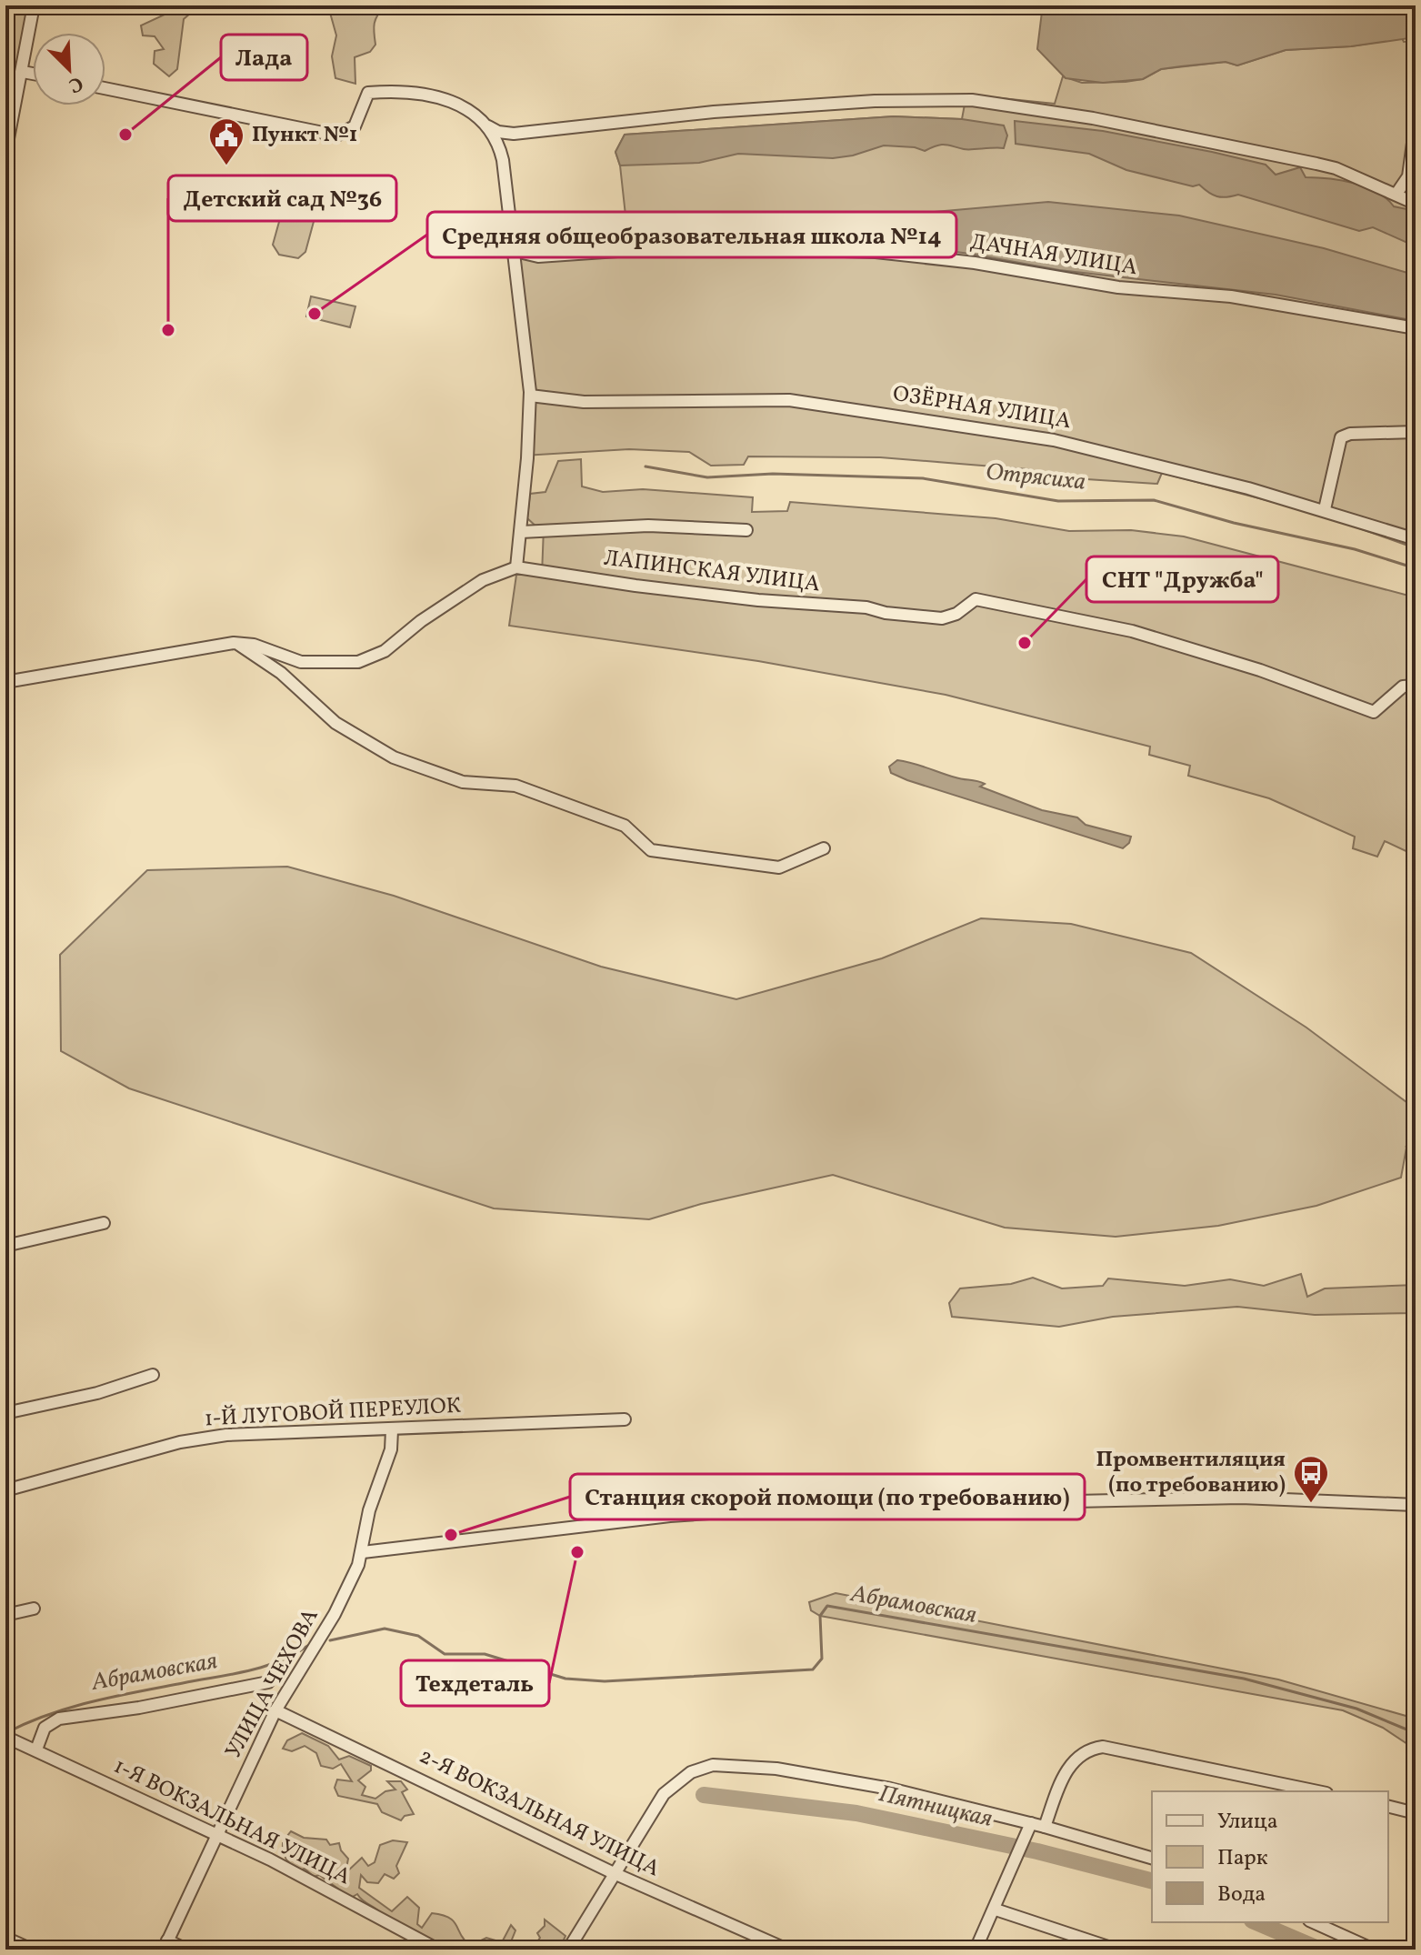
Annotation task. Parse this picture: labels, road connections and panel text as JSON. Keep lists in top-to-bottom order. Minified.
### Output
{"streets":{"street":["ДАЧНАЯ УЛИЦА","ОЗЁРНАЯ УЛИЦА","ЛАПИНСКАЯ УЛИЦА","1-Й ЛУГОВОЙ ПЕРЕУЛОК","УЛИЦА ЧЕХОВА","2-Я ВОКЗАЛЬНАЯ УЛИЦА","1-Я ВОКЗАЛЬНАЯ УЛИЦА"]},"crossings":[["1-Й ЛУГОВОЙ ПЕРЕУЛОК","УЛИЦА ЧЕХОВА"],["УЛИЦА ЧЕХОВА","2-Я ВОКЗАЛЬНАЯ УЛИЦА"],["УЛИЦА ЧЕХОВА","1-Я ВОКЗАЛЬНАЯ УЛИЦА"]],"water":["Отрясиха","Абрамовская","Пятницкая"],"places":{"other":["Лада","Средняя общеобразовательная школа №14","Детский сад №36","СНТ \"Дружба\"","Станция скорой помощи (по требованию)","Техдеталь"],"public building":["Пункт №1"],"bus stop":["Промвентиляция (по требованию)"]},"legend":["Улица","Парк","Вода"],"north":"bottom right"}
